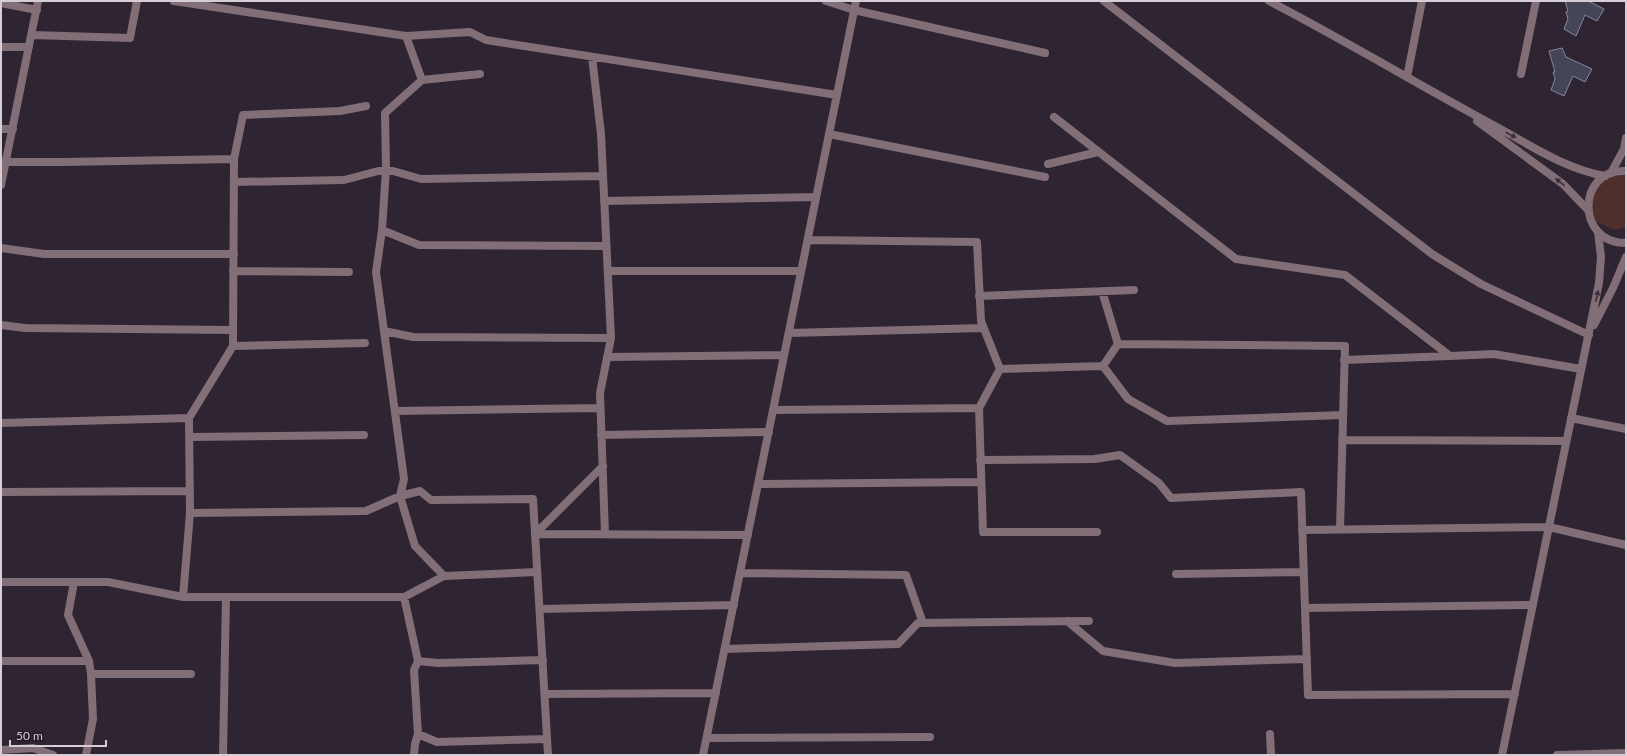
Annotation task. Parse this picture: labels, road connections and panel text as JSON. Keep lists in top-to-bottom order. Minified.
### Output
{"scale_bar":"50 m"}
